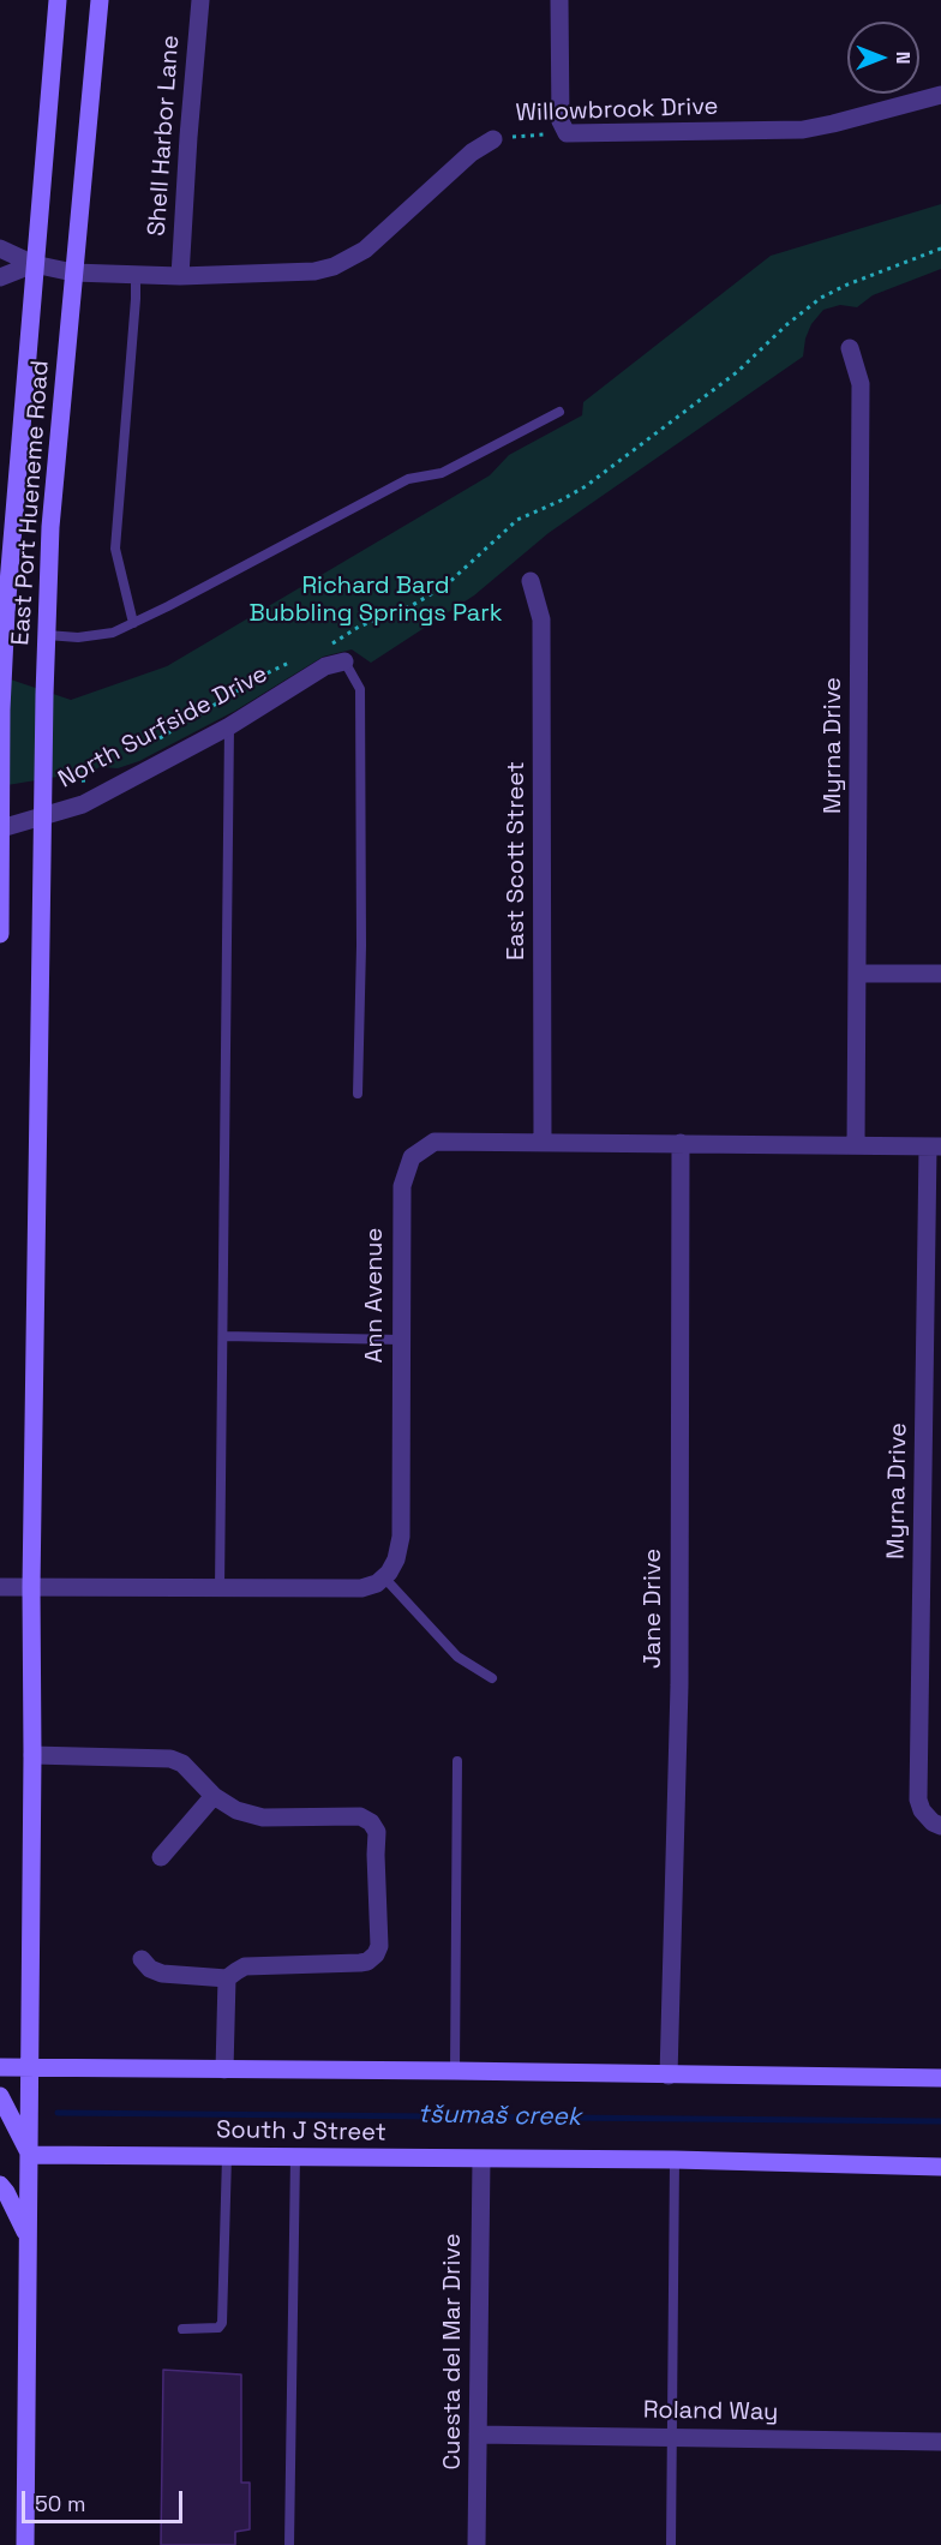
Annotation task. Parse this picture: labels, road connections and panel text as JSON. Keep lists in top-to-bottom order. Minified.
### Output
{"streets":{"main road":["East Port Hueneme Road","South J Street"],"street":["Willowbrook Drive","Shell Harbor Lane","North Surfside Drive","Myrna Drive","East Scott Street","Ann Avenue","Jane Drive","Cuesta del Mar Drive","Roland Way"]},"crossings":[["Willowbrook Drive","Shell Harbor Lane"],["Willowbrook Drive","East Port Hueneme Road"],["East Port Hueneme Road","North Surfside Drive"],["East Port Hueneme Road","South J Street"],["Myrna Drive","Ann Avenue"],["East Scott Street","Ann Avenue"],["Ann Avenue","Jane Drive"],["South J Street","Cuesta del Mar Drive"],["Cuesta del Mar Drive","Roland Way"]],"water":["tšumaš creek"],"parks":["Richard Bard Bubbling Springs Park"],"scale_bar":"50 m","north":"right"}
